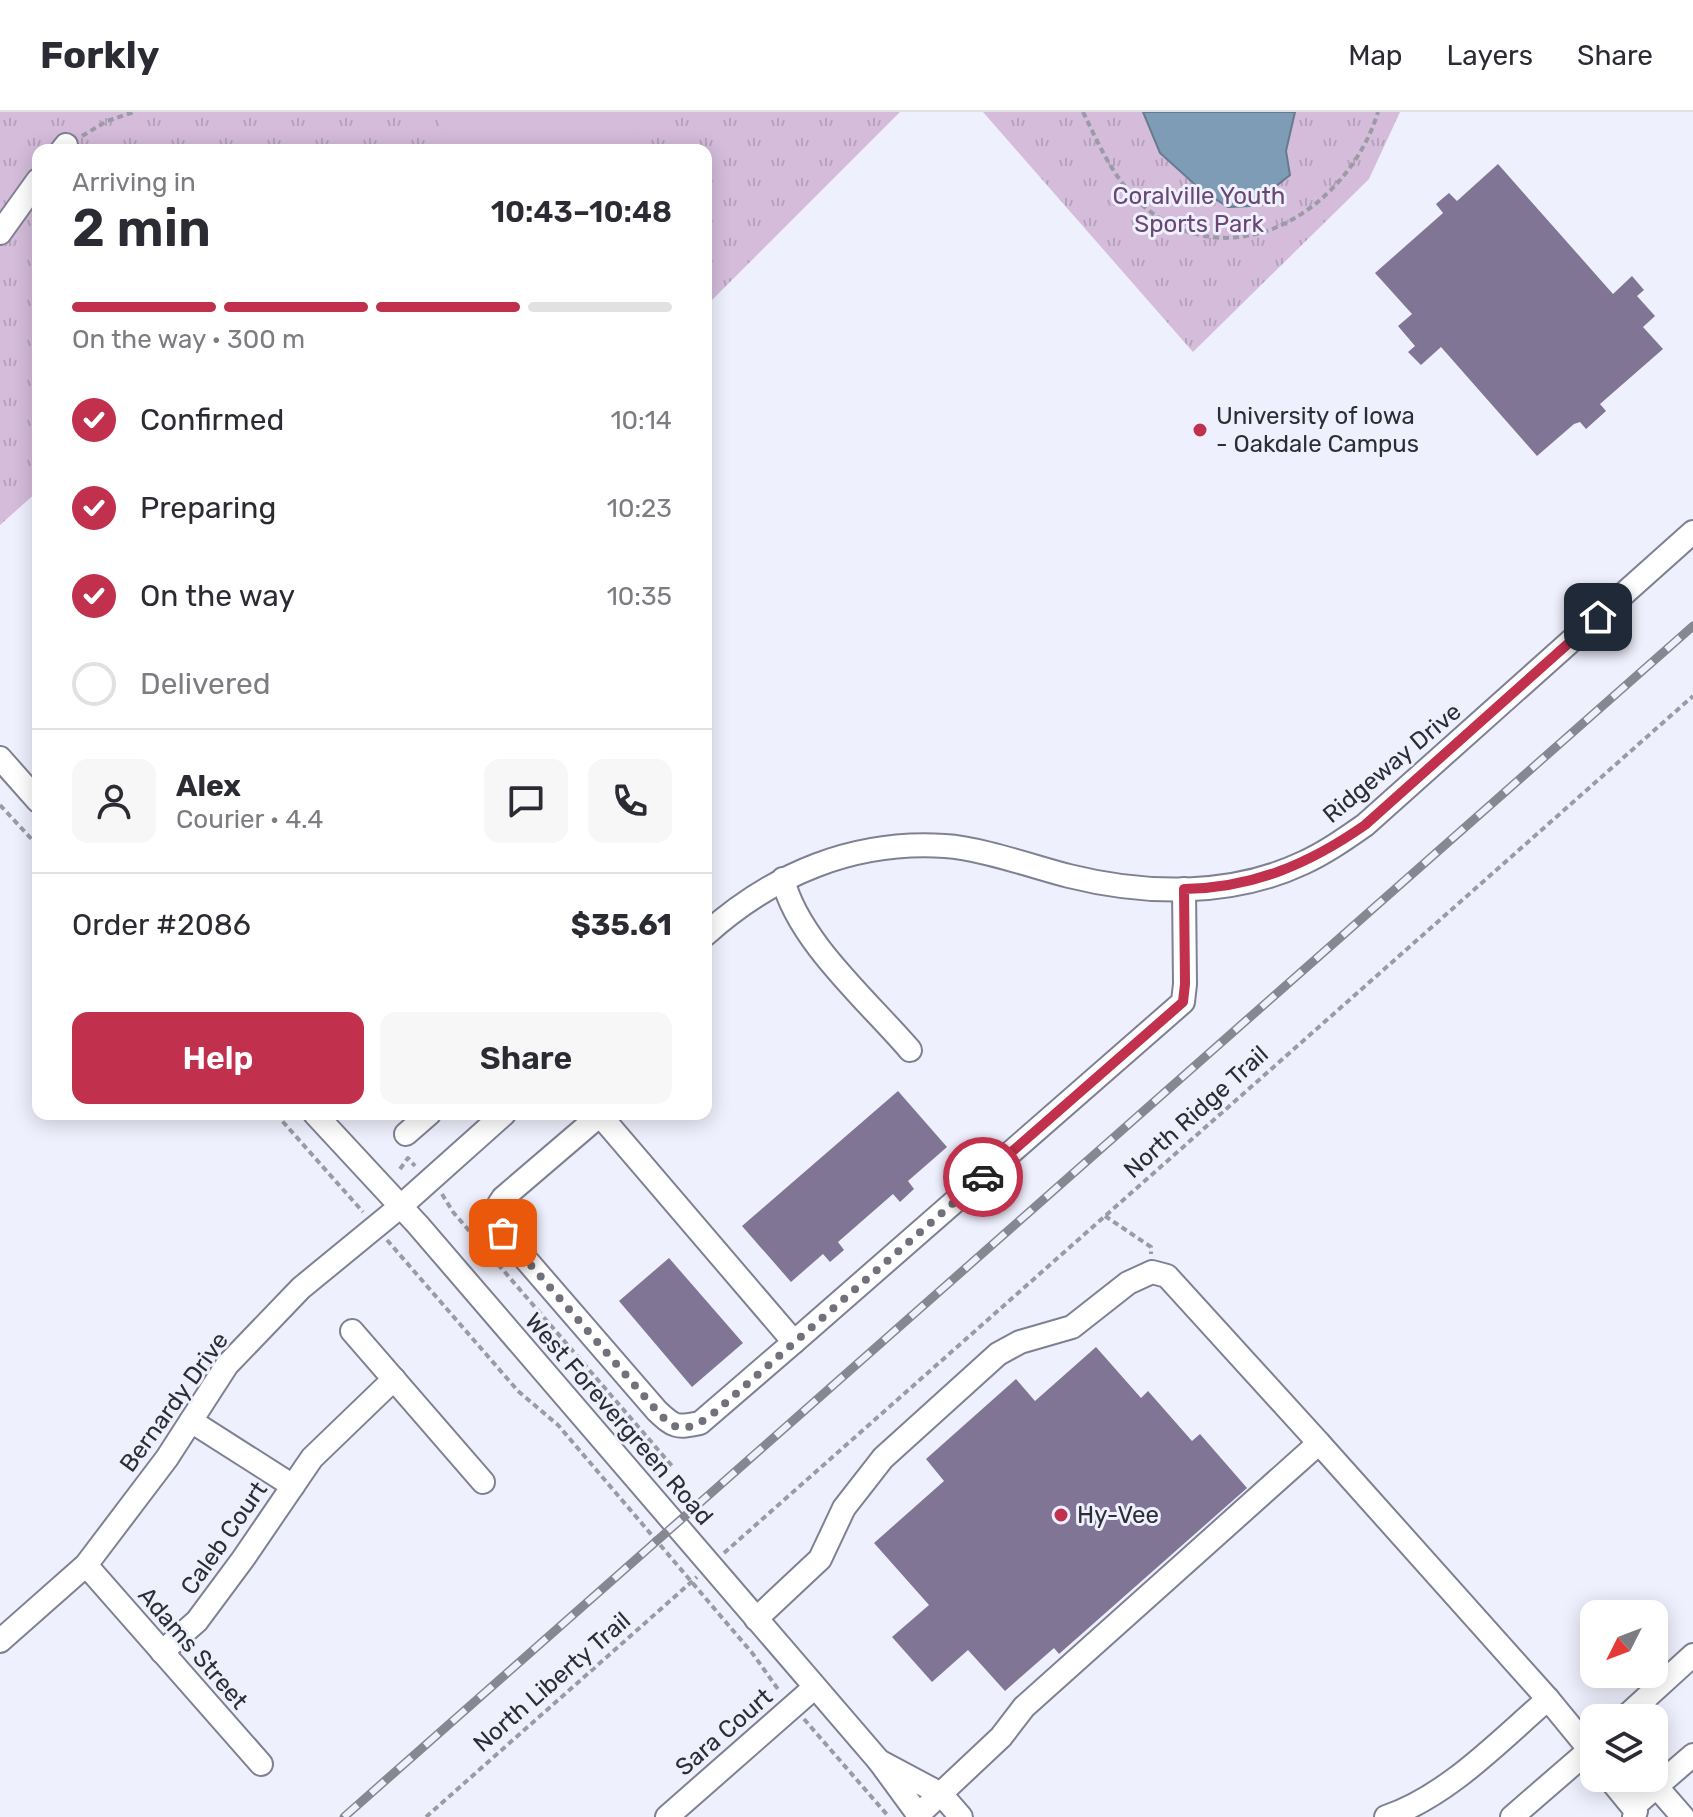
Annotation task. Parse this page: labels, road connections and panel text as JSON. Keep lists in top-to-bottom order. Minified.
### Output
{"streets":{"street":["Ridgeway Drive","Bernardy Drive","West Forevergreen Road","Caleb Court","Adams Street","Sara Court"],"path":["North Ridge Trail","North Liberty Trail"]},"crossings":[["Bernardy Drive","West Forevergreen Road"],["Bernardy Drive","Caleb Court"],["Bernardy Drive","Adams Street"],["West Forevergreen Road","Sara Court"],["Caleb Court","Adams Street"]],"parks":["Coralville Youth Sports Park"],"places":["University of Iowa - Oakdale Campus","Hy-Vee"],"north":"bottom left","page":{"header":"Forkly","nav":["Map","Layers","Share"],"heading":["2 min","Arriving in","10:43–10:48"],"panel":["Alex","Courier · 4.4","Order #2086","$35.61"],"bar":"On the way · 300 m","list":[["Confirmed","10:14"],["Preparing","10:23"],["On the way","10:35"],"Delivered"],"buttons":["Help","Share"]}}
